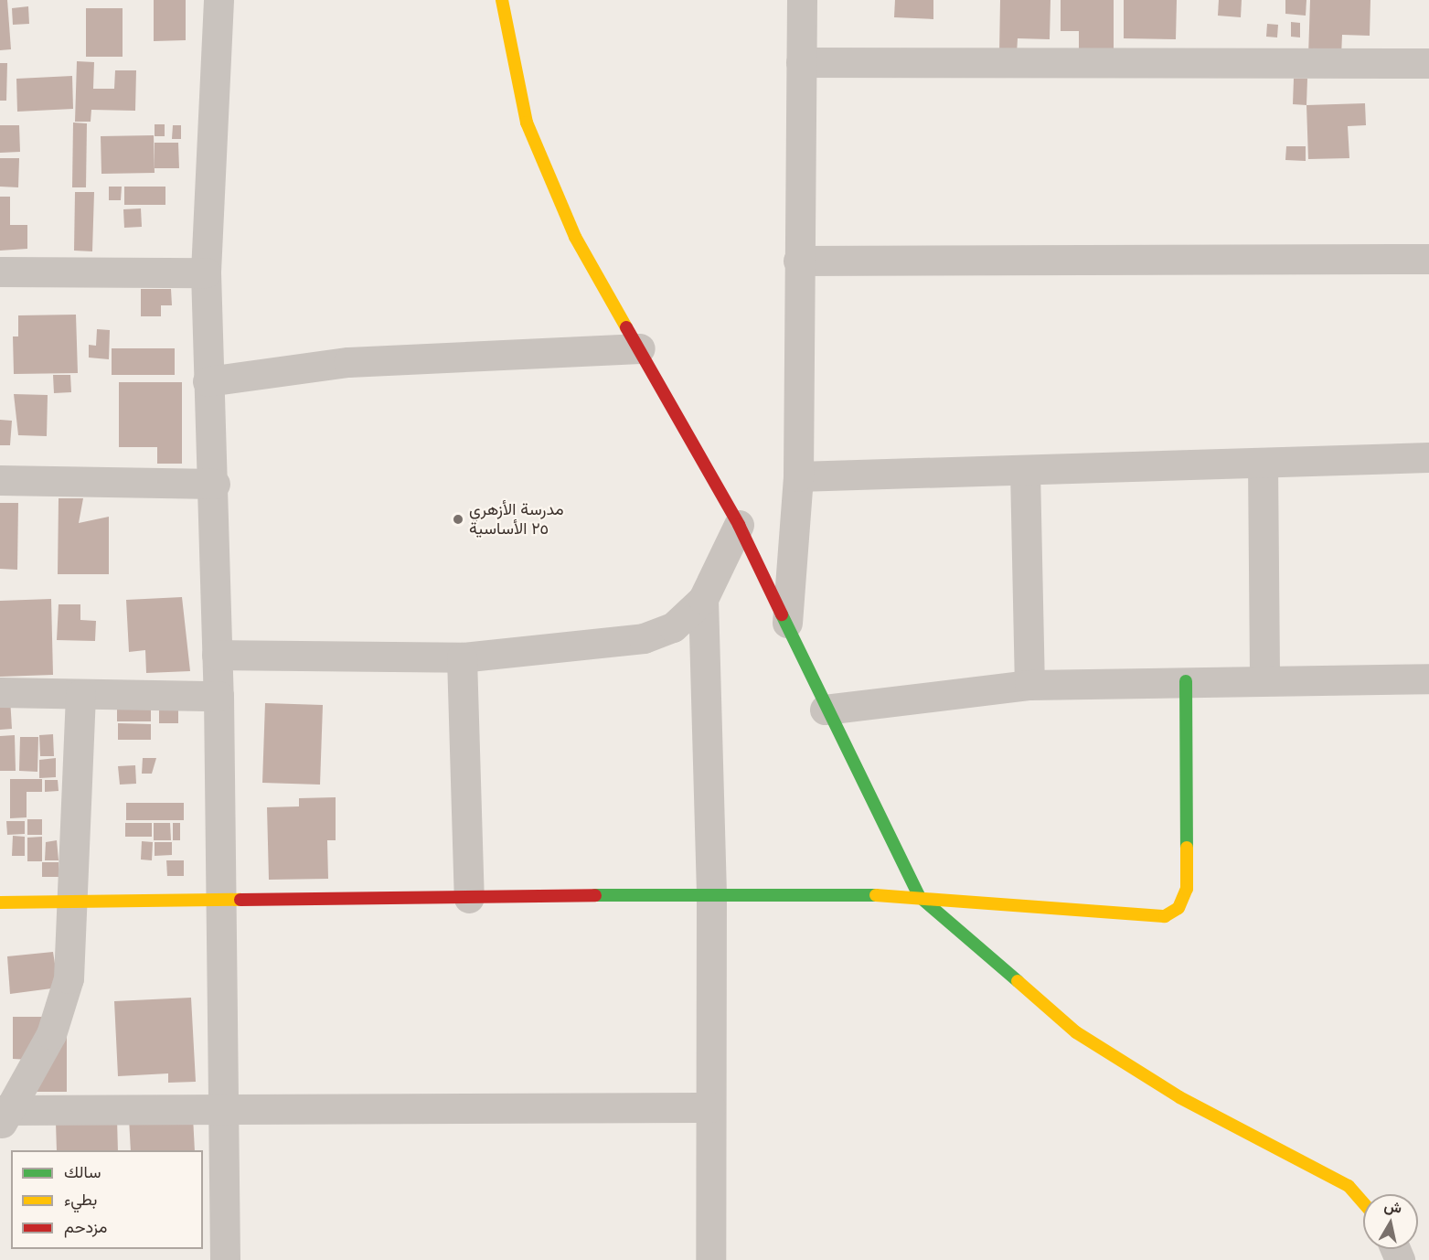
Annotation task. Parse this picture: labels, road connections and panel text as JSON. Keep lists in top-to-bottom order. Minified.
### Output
{"places":["مدرسة الأزهري ٢٥ الأساسية"],"legend":["سالك","بطيء","مزدحم"],"north":"top"}
